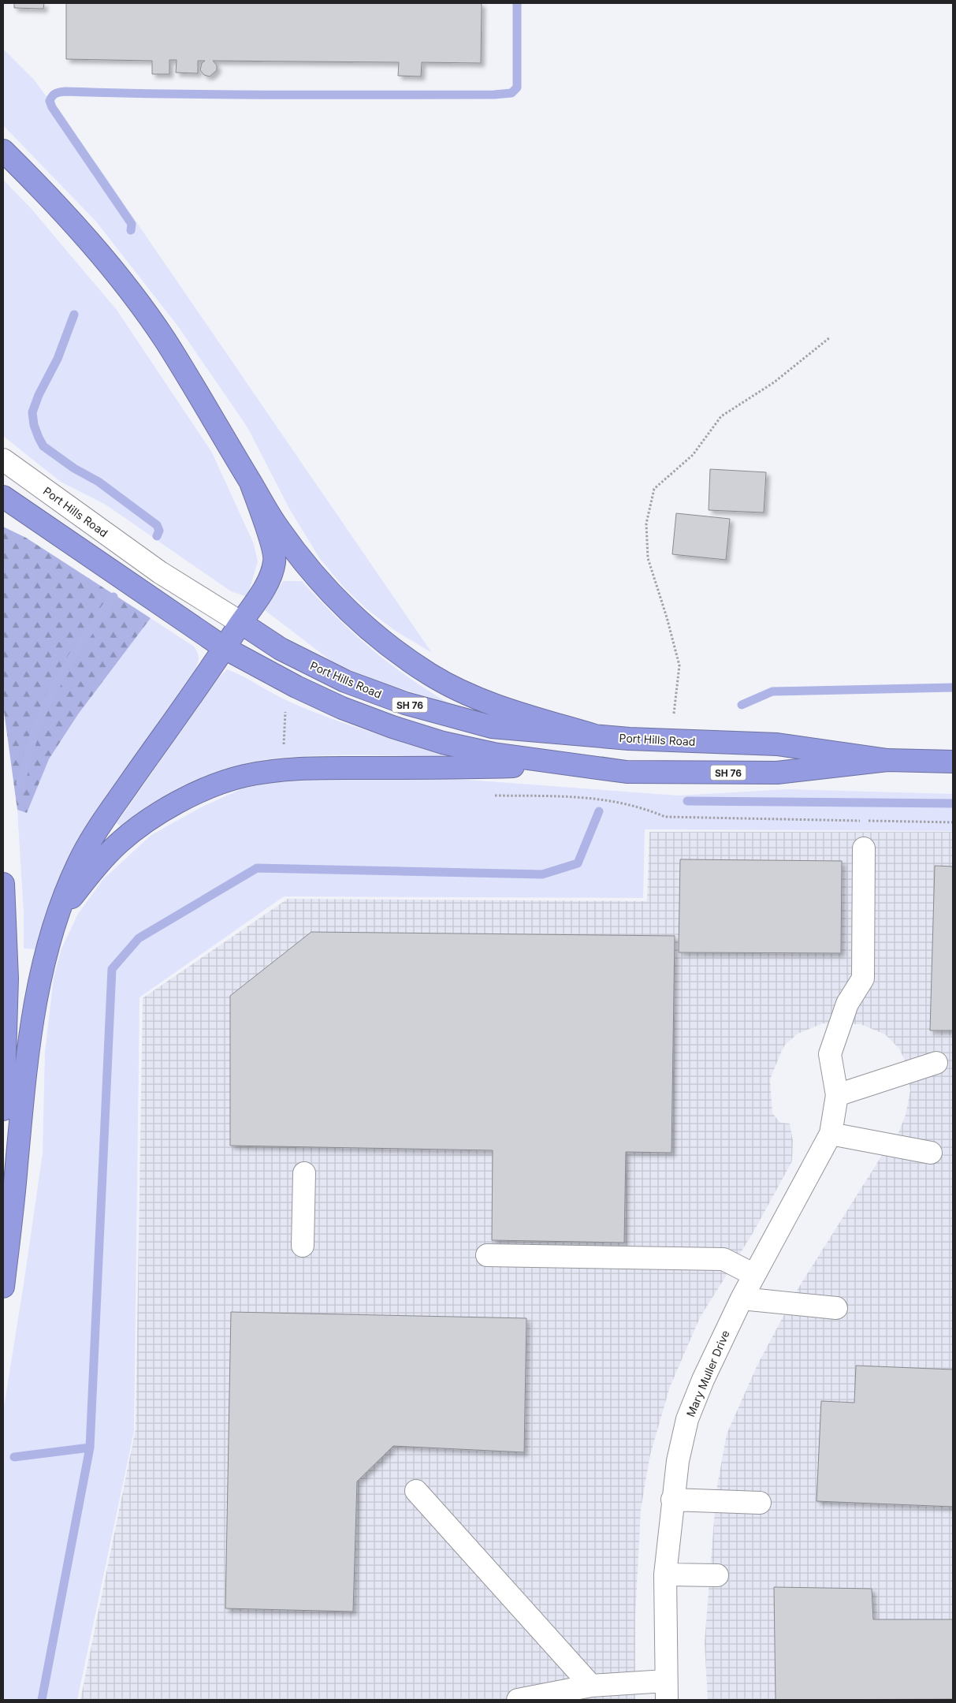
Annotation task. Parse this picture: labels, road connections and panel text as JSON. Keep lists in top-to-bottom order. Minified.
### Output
{"streets":{"highway":["Port Hills Road","SH 76"],"street":["Mary Muller Drive"]}}
